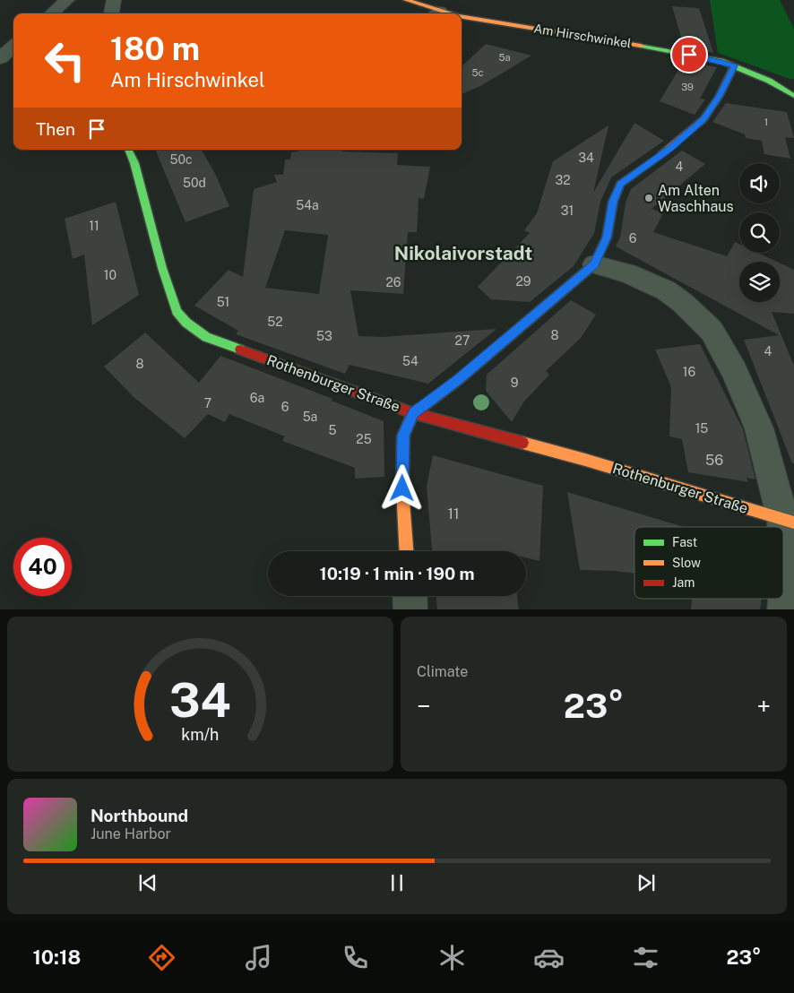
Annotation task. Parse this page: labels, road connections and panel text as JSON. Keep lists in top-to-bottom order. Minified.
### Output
{"streets":{"street":["Am Hirschwinkel","Rothenburger Straße"]},"districts":["Nikolaivorstadt"],"places":["Am Alten Waschhaus"],"house_numbers":["5a","5c","39","1","34","50c","4","32","50d","54a","31","11","6","10","29","26","51","52","8","53","27","4","54","8","16","9","6a","7","6","5a","15","5","25","56","11"],"legend":["Fast","Slow","Jam"],"page":{"turn":["180 m","Am Hirschwinkel"],"then":"Then","limit":"40","trip":"10:19 · 1 min · 190 m","tile":"Climate","heat":["−","23°","+"],"song":["Northbound","June Harbor"],"tabs":["10:18","23°"],"gauge":["34","km/h"]}}
